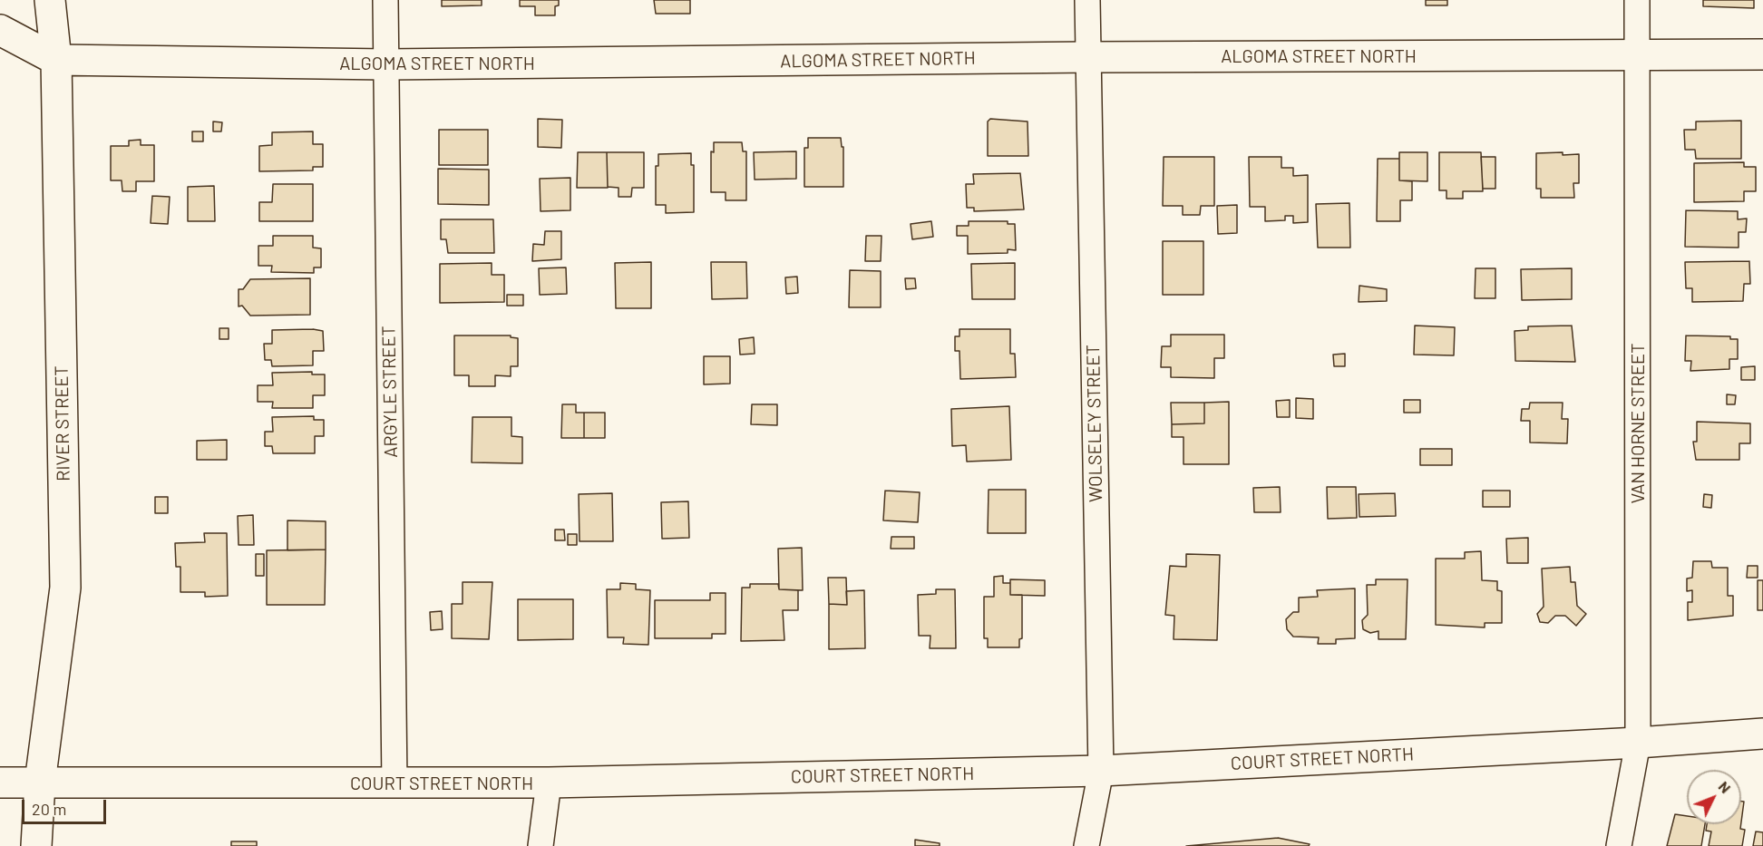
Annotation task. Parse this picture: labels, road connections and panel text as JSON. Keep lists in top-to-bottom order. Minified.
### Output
{"streets":{"street":["ALGOMA STREET NORTH","ARGYLE STREET","RIVER STREET","WOLSELEY STREET","VAN HORNE STREET","COURT STREET NORTH"]},"crossings":[["ALGOMA STREET NORTH","ARGYLE STREET"],["ALGOMA STREET NORTH","RIVER STREET"],["ALGOMA STREET NORTH","WOLSELEY STREET"],["ALGOMA STREET NORTH","VAN HORNE STREET"],["ARGYLE STREET","COURT STREET NORTH"],["RIVER STREET","COURT STREET NORTH"],["WOLSELEY STREET","COURT STREET NORTH"],["VAN HORNE STREET","COURT STREET NORTH"]],"scale_bar":"20 m","north":"top right"}
